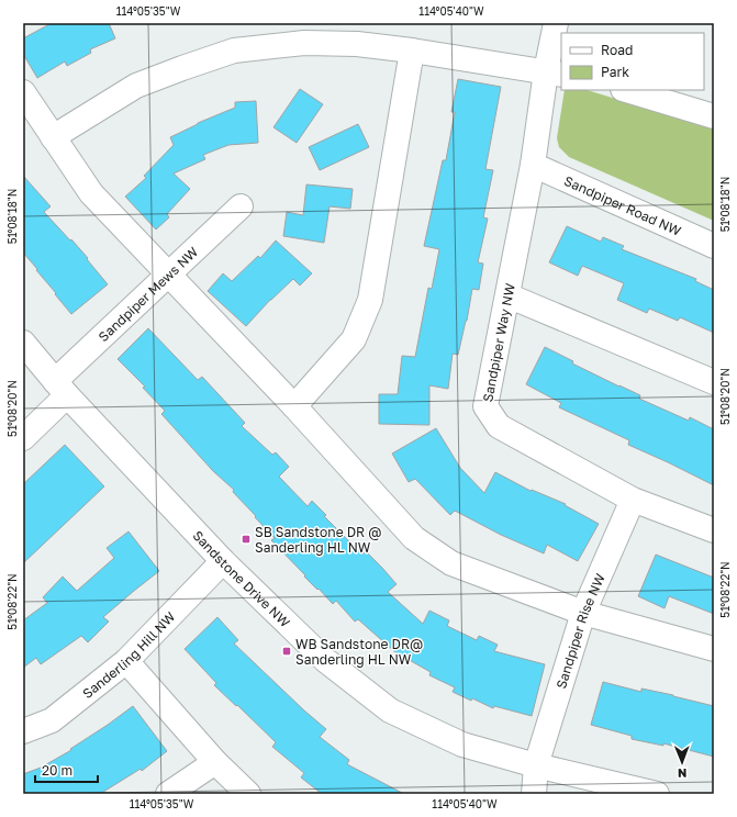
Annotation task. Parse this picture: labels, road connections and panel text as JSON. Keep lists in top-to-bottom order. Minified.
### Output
{"streets":{"street":["Sandpiper Road NW","Sandpiper Mews NW","Sandpiper Way NW","Sandstone Drive NW","Sandpiper Rise NW","Sanderling Hill NW"]},"crossings":[["Sandpiper Road NW","Sandpiper Way NW"],["Sandpiper Mews NW","Sandstone Drive NW"],["Sandpiper Way NW","Sandpiper Rise NW"],["Sandstone Drive NW","Sandpiper Rise NW"],["Sandstone Drive NW","Sanderling Hill NW"]],"places":{"transit":["SB Sandstone DR @ Sanderling HL NW","WB Sandstone DR@ Sanderling HL NW"]},"legend":["Road","Park"],"scale_bar":"20 m","north":"bottom","coordinates":["114°05'35\"W","114°05'40\"W","51°08'18\"N","51°08'20\"N","51°08'22\"N"]}
